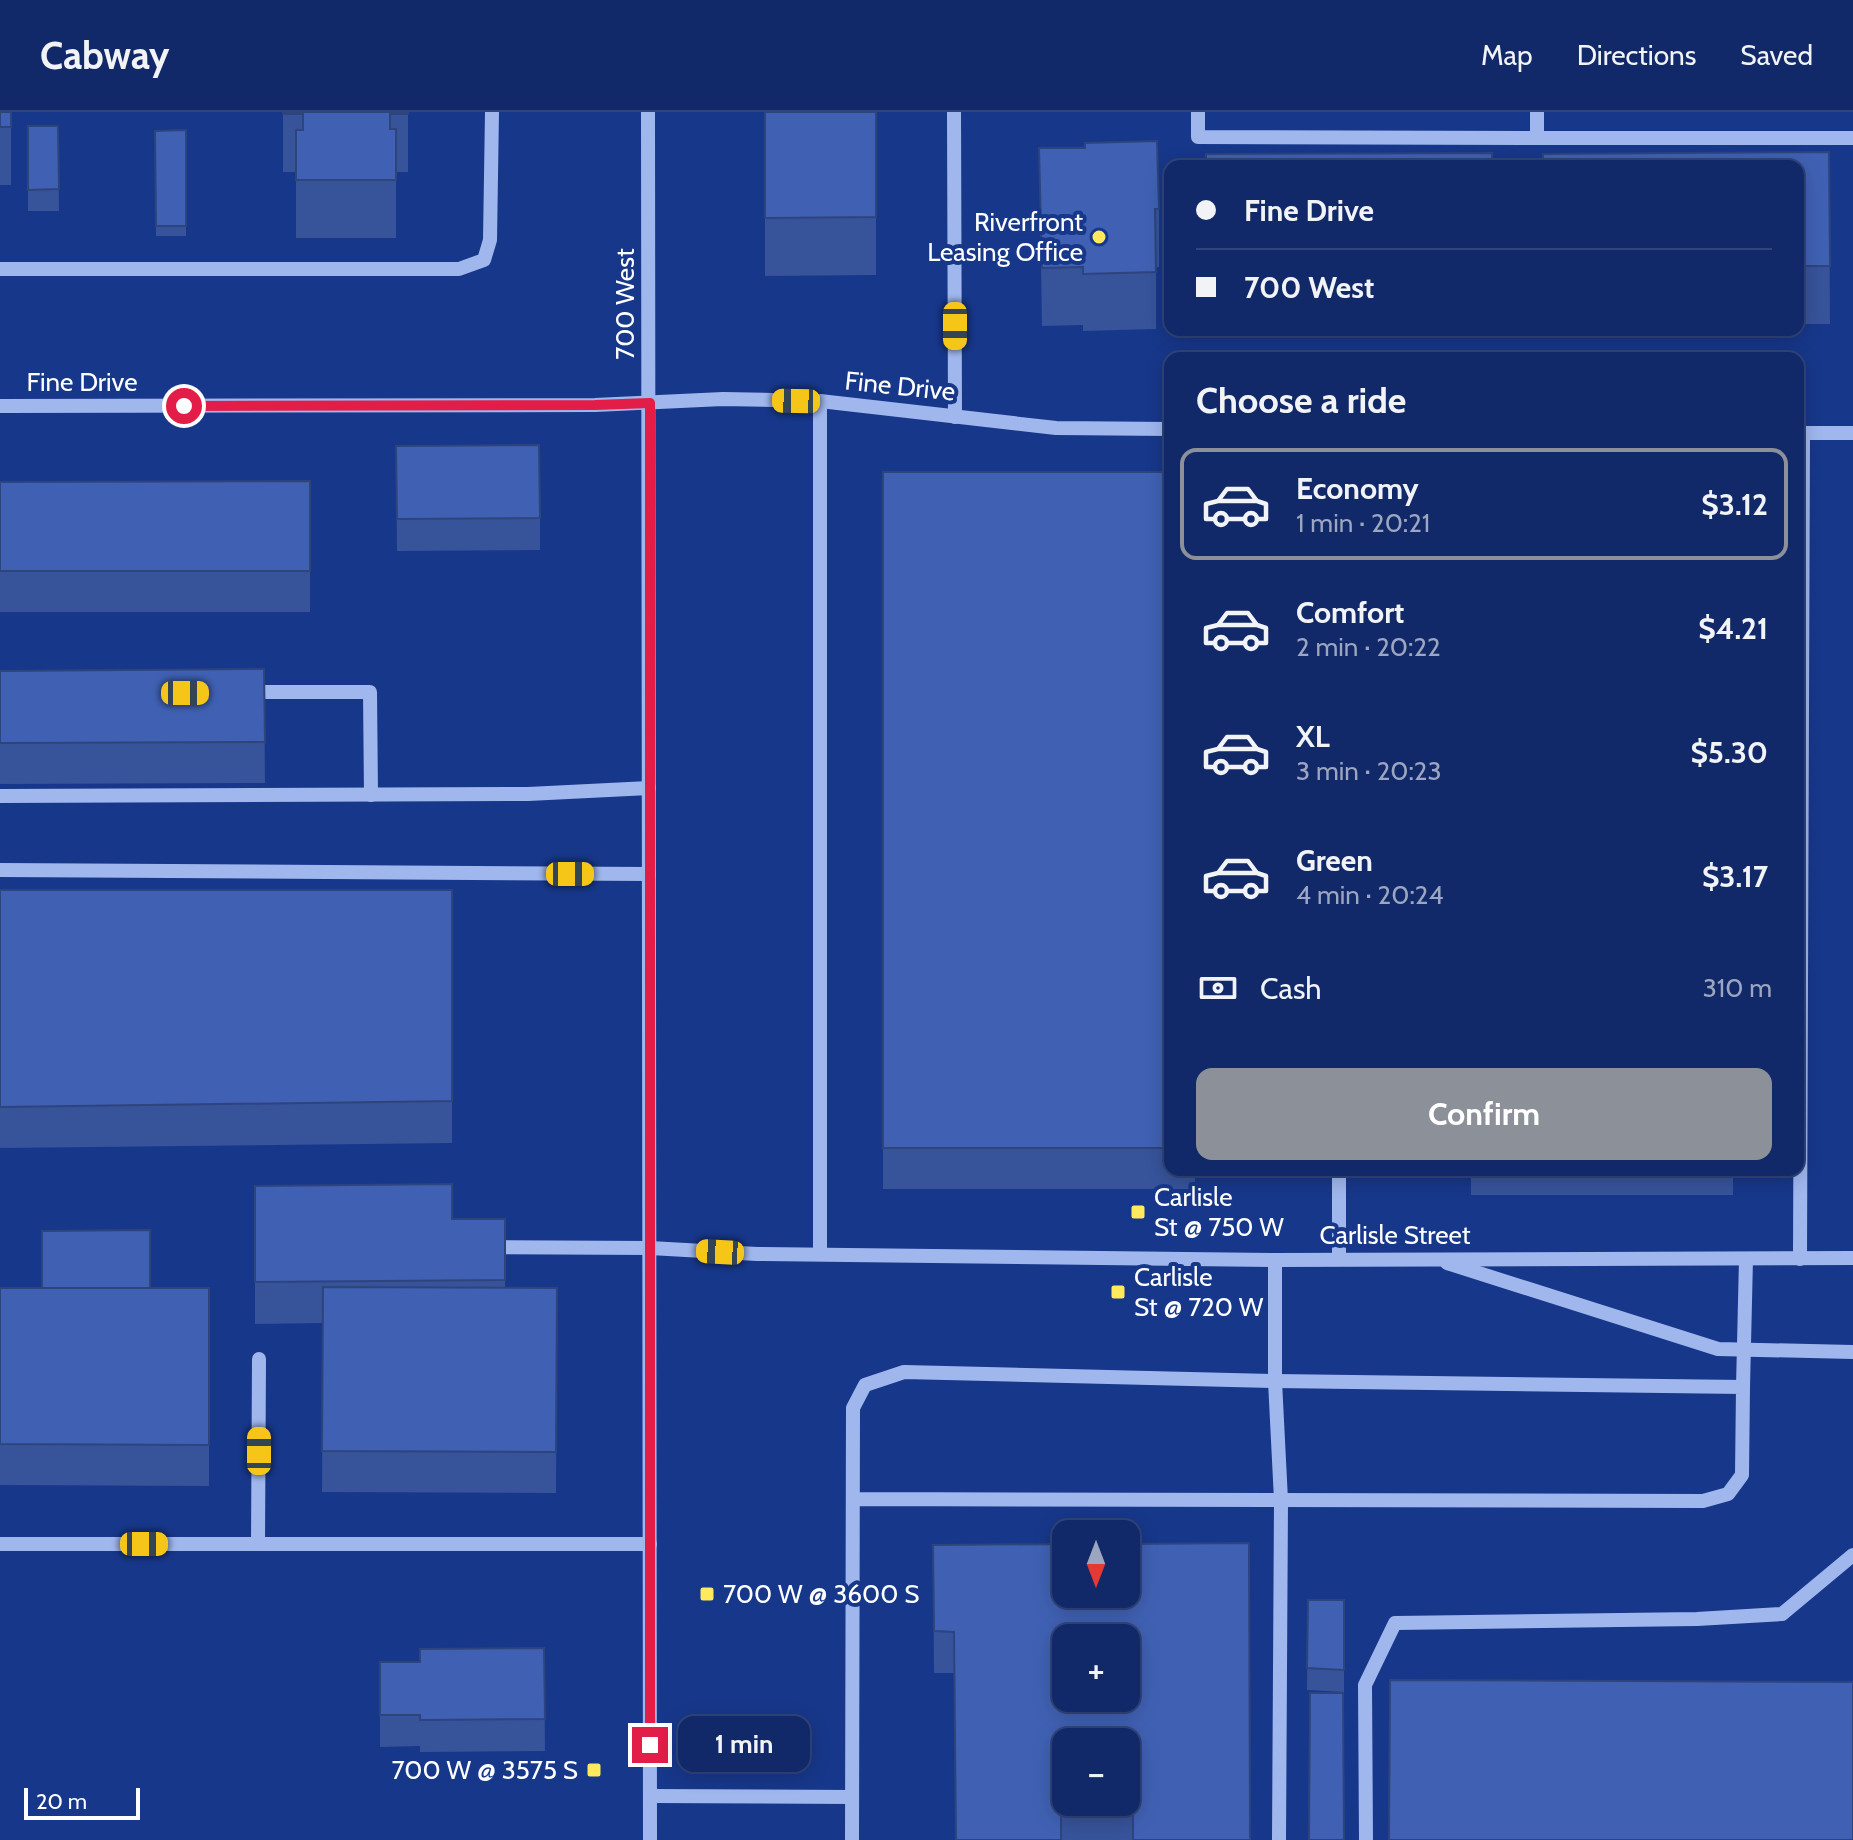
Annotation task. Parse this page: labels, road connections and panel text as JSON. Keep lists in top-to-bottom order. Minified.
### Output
{"streets":{"street":["700 West","Fine Drive","Carlisle Street"]},"crossings":[["700 West","Fine Drive"],["700 West","Carlisle Street"]],"places":{"other":["Riverfront Leasing Office"],"transit":["Carlisle St @ 750 W","Carlisle St @ 720 W","700 W @ 3600 S","700 W @ 3575 S"]},"scale_bar":"20 m","north":"bottom","page":{"header":"Cabway","nav":["Map","Directions","Saved"],"banner":["Fine Drive","700 West"],"heading":"Choose a ride","list":[{"name":"Economy","note":"1 min · 20:21","value":"$3.12"},{"name":"Comfort","note":"2 min · 20:22","value":"$4.21"},{"name":"XL","note":"3 min · 20:23","value":"$5.30"},{"name":"Green","note":"4 min · 20:24","value":"$3.17"}],"pay":["Cash","310 m"],"buttons":"Confirm","map_buttons":["+","−"],"bubble":"1 min","scale":"20 m"}}
